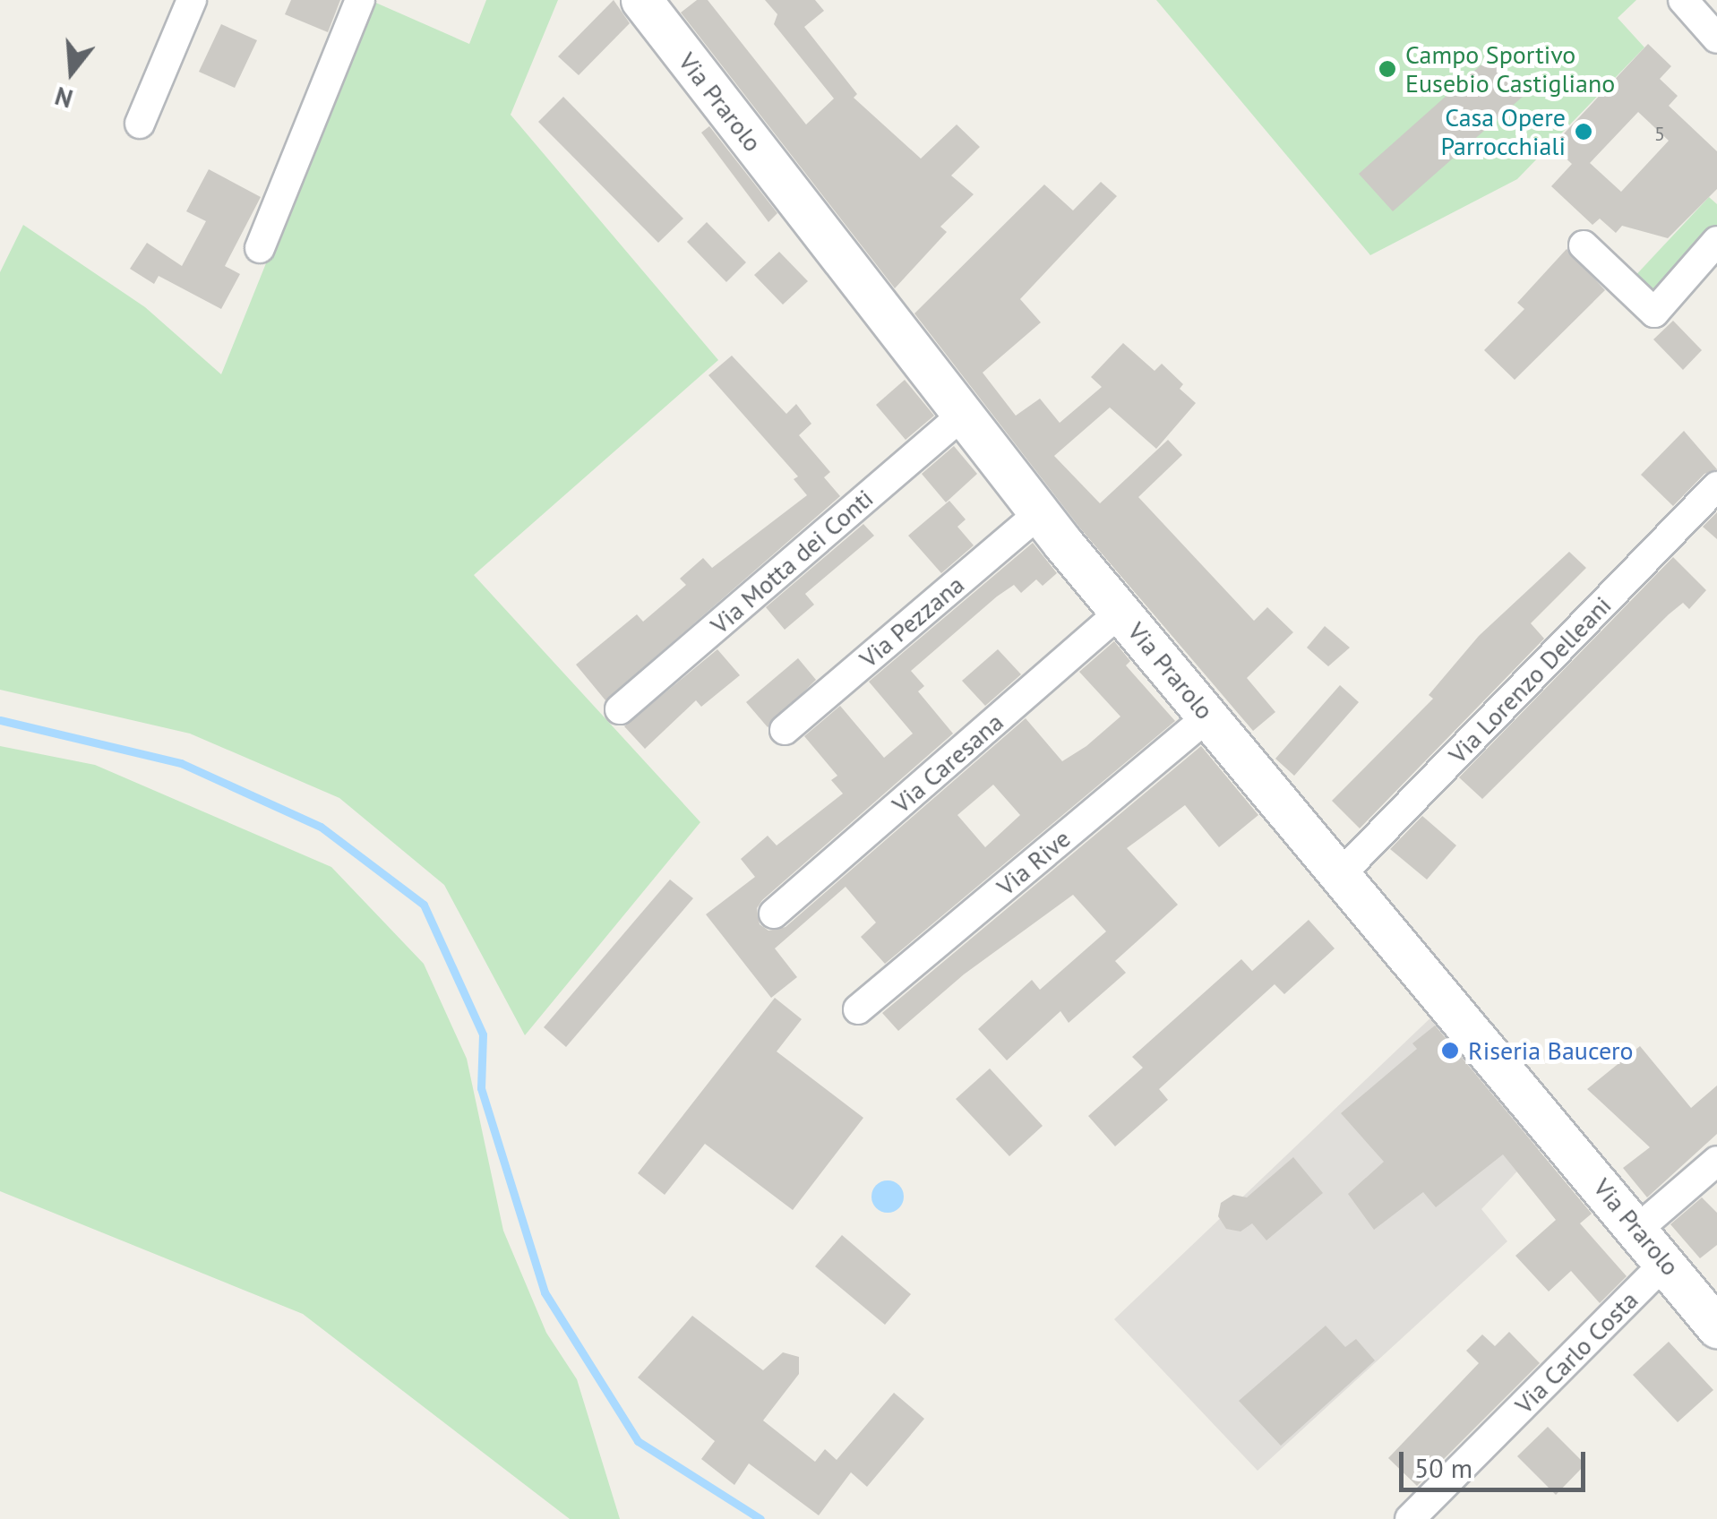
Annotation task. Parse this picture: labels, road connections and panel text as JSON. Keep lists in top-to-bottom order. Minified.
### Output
{"streets":{"street":["Via Prarolo","Via Motta dei Conti","Via Pezzana","Via Lorenzo Delleani","Via Caresana","Via Rive","Via Carlo Costa"]},"crossings":[["Via Prarolo","Via Motta dei Conti"],["Via Prarolo","Via Pezzana"],["Via Prarolo","Via Lorenzo Delleani"],["Via Prarolo","Via Caresana"],["Via Prarolo","Via Rive"],["Via Prarolo","Via Carlo Costa"]],"places":["Campo Sportivo Eusebio Castigliano","Casa Opere Parrocchiali","Riseria Baucero"],"house_numbers":["5"],"scale_bar":"50 m","north":"bottom"}
